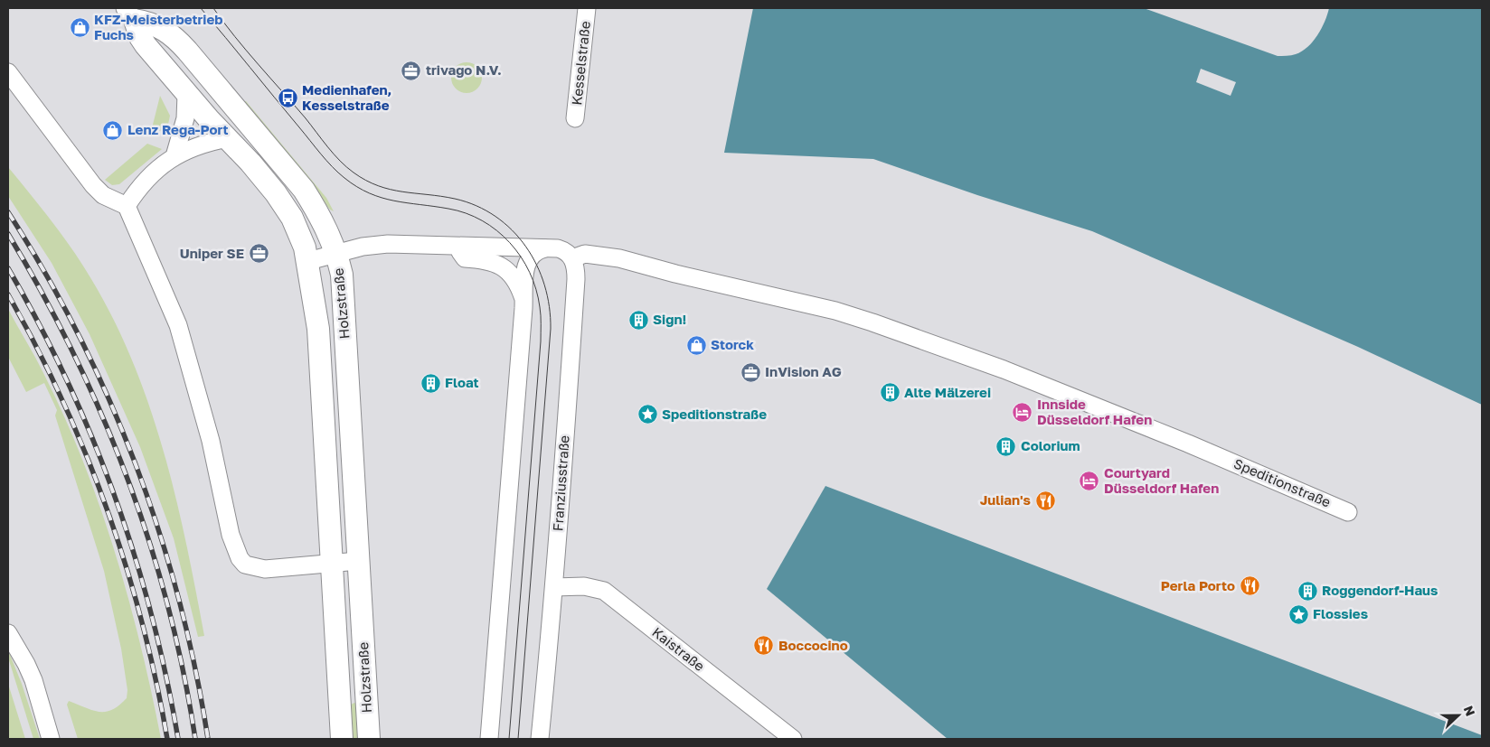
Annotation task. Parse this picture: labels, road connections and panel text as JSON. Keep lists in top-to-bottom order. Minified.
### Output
{"streets":{"main road":["Holzstraße"],"street":["Kesselstraße","Franziusstraße","Speditionstraße","Kaistraße"]},"crossings":[["Franziusstraße","Speditionstraße"],["Franziusstraße","Kaistraße"]],"places":{"shop":["KFZ-Meisterbetrieb Fuchs","Lenz Rega-Port","Storck"],"office":["trivago N.V.","Uniper SE","InVision AG"],"bus stop":["Medienhafen, Kesselstraße"],"building":["Sign!","Float","Alte Mälzerei","Colorium","Roggendorf-Haus"],"hotel":["Innside Düsseldorf Hafen","Courtyard Düsseldorf Hafen"],"place":["Speditionstraße","Flossies"],"restaurant":["Julian's","Perla Porto","Boccocino"]},"north":"right"}
